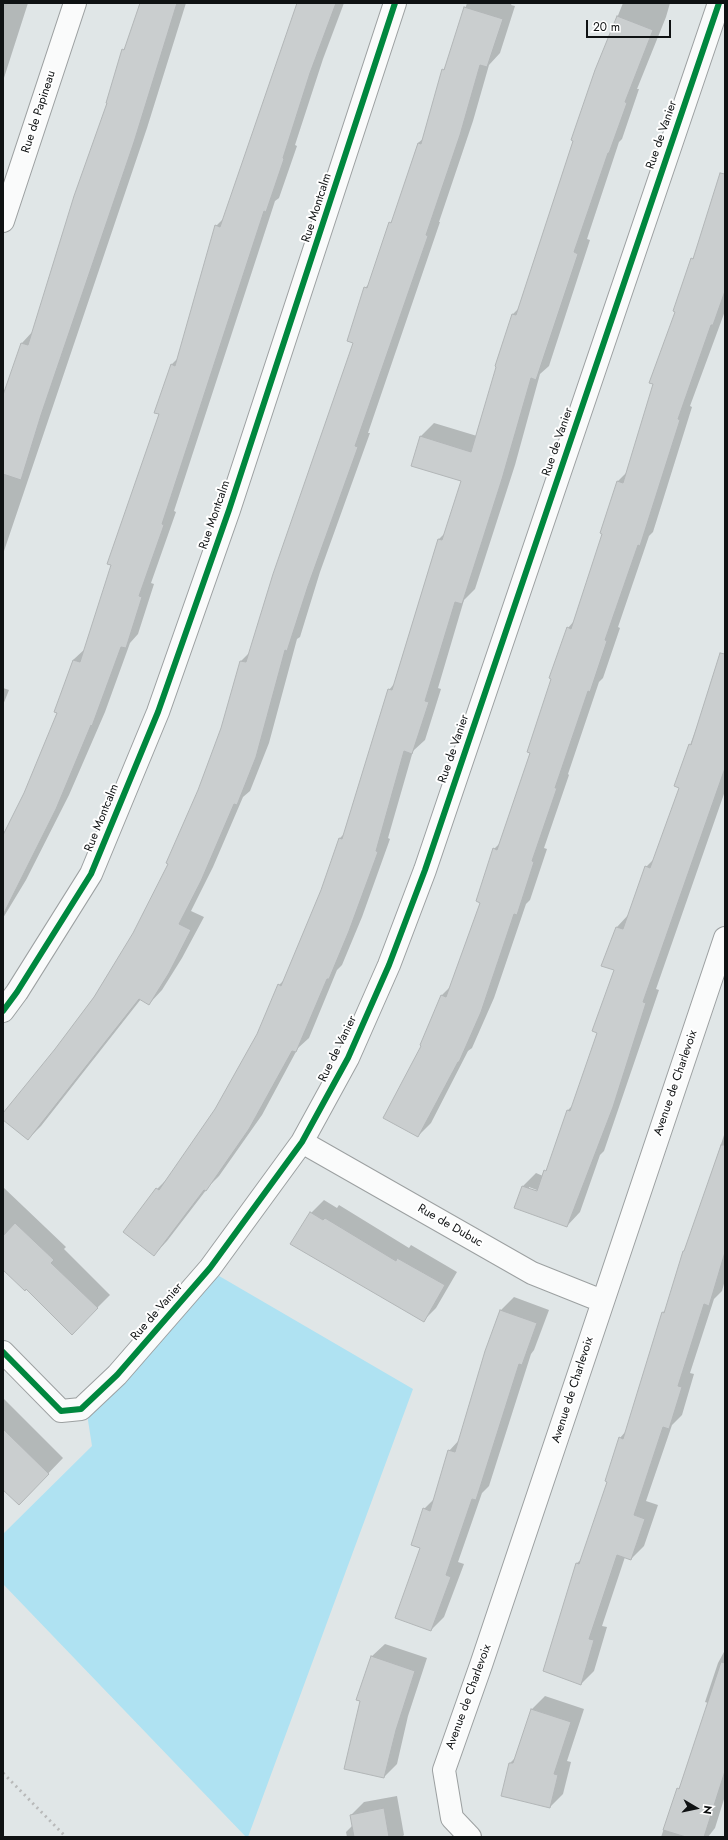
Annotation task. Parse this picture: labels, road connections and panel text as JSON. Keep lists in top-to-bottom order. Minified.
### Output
{"streets":{"street":["Rue de Papineau","Rue de Vanier","Rue Montcalm","Avenue de Charlevoix","Rue de Dubuc"]},"crossings":[["Rue de Vanier","Rue de Dubuc"],["Avenue de Charlevoix","Rue de Dubuc"]],"scale_bar":"20 m","north":"right"}
